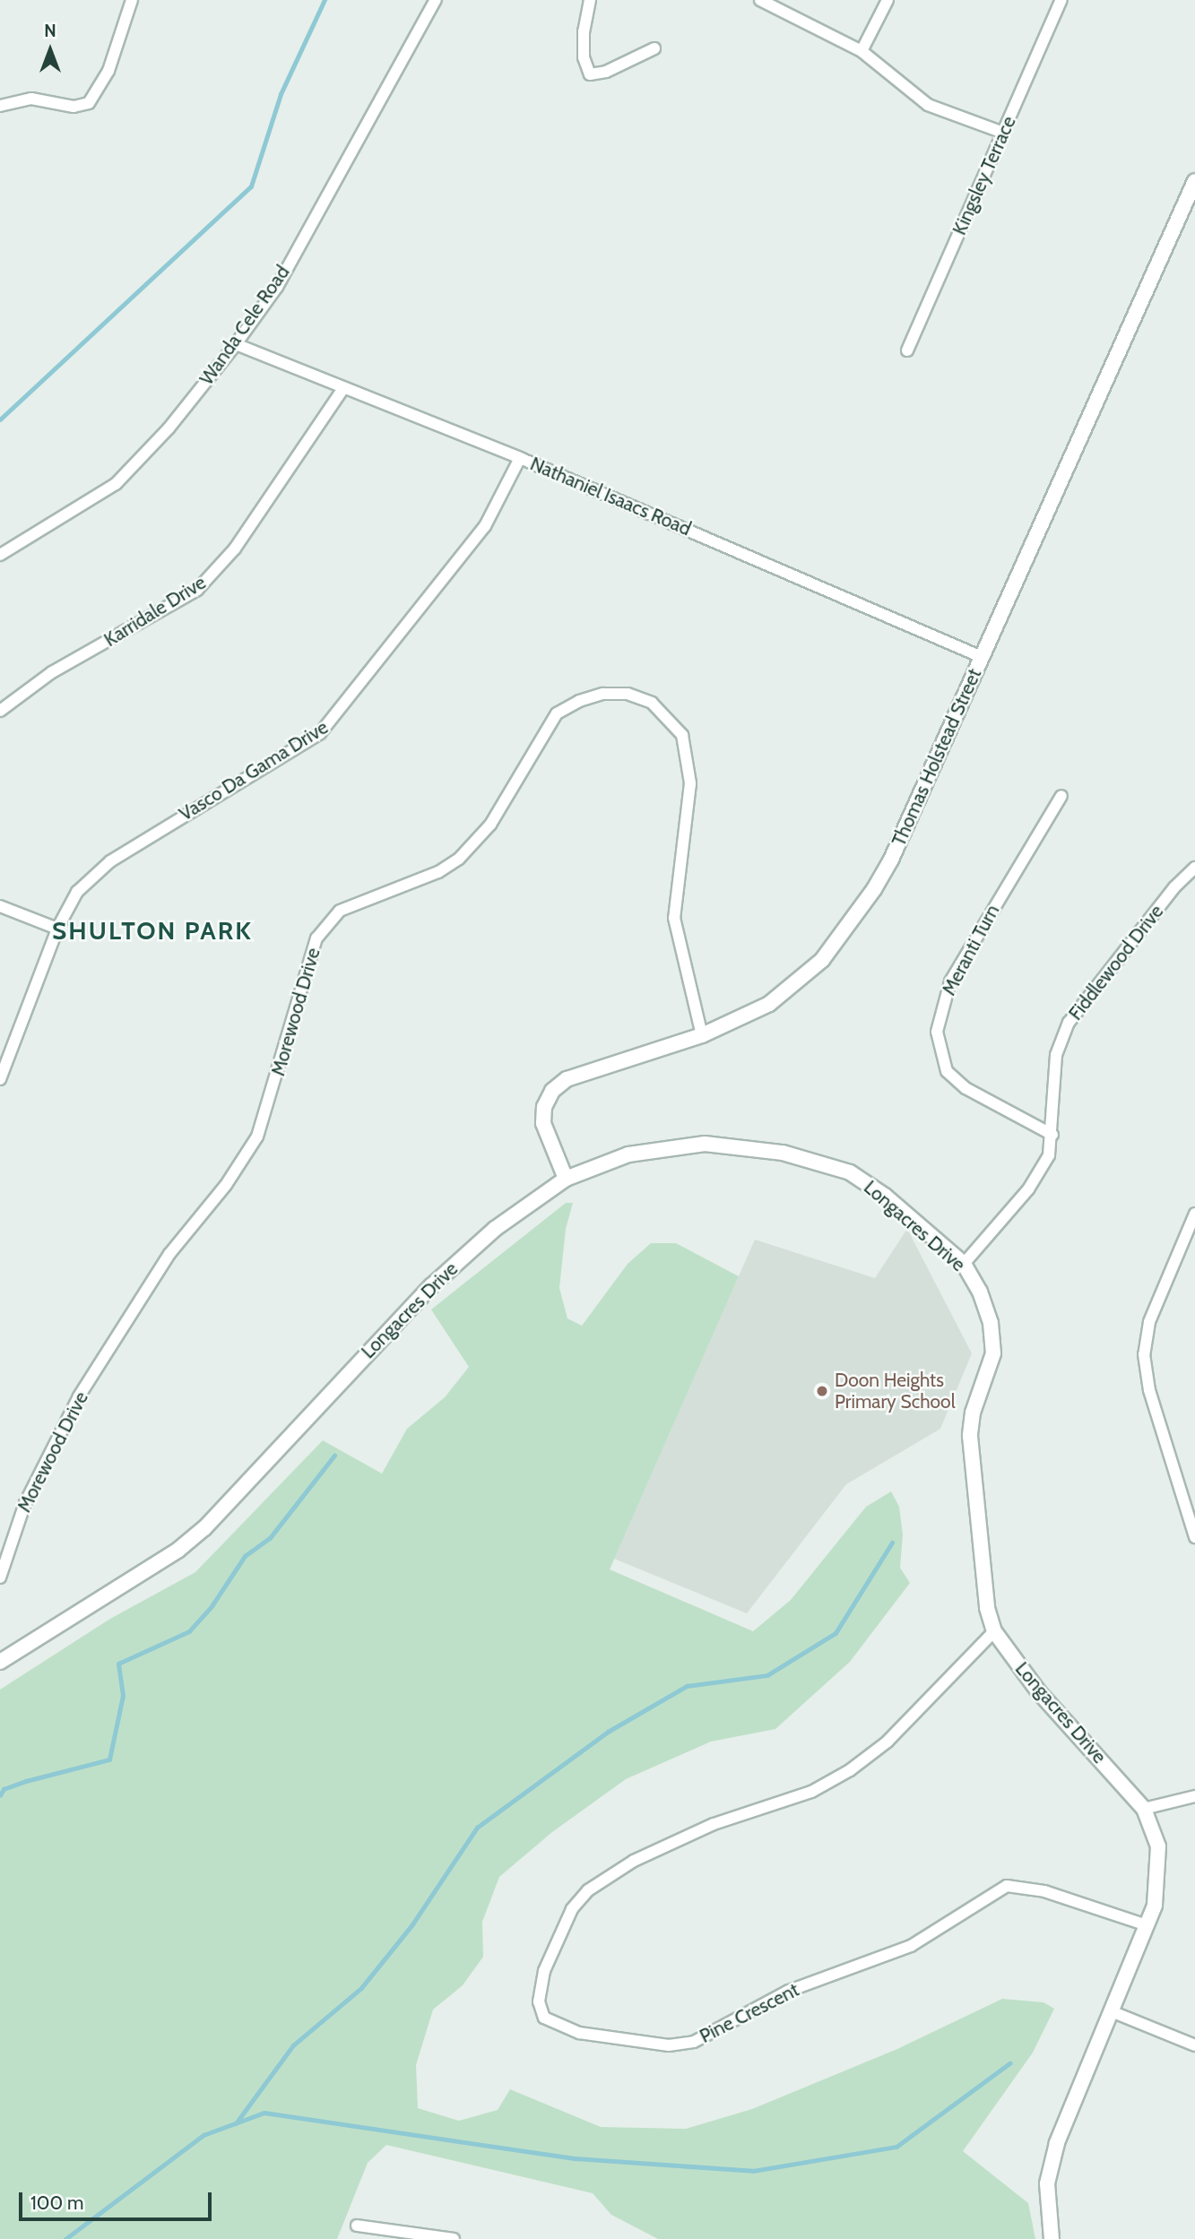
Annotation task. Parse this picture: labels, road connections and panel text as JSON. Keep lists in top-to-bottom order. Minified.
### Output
{"streets":{"street":["Kingsley Terrace","Wanda Cele Road","Nathaniel Isaacs Road","Karridale Drive","Thomas Holstead Street","Vasco Da Gama Drive","Meranti Turn","Fiddlewood Drive","Morewood Drive","Longacres Drive","Pine Crescent"]},"crossings":[["Wanda Cele Road","Nathaniel Isaacs Road"],["Nathaniel Isaacs Road","Karridale Drive"],["Nathaniel Isaacs Road","Thomas Holstead Street"],["Nathaniel Isaacs Road","Vasco Da Gama Drive"],["Thomas Holstead Street","Morewood Drive"],["Thomas Holstead Street","Longacres Drive"],["Meranti Turn","Fiddlewood Drive"],["Fiddlewood Drive","Longacres Drive"],["Longacres Drive","Pine Crescent"]],"districts":["SHULTON PARK"],"places":["Doon Heights Primary School"],"scale_bar":"100 m","north":"top"}
